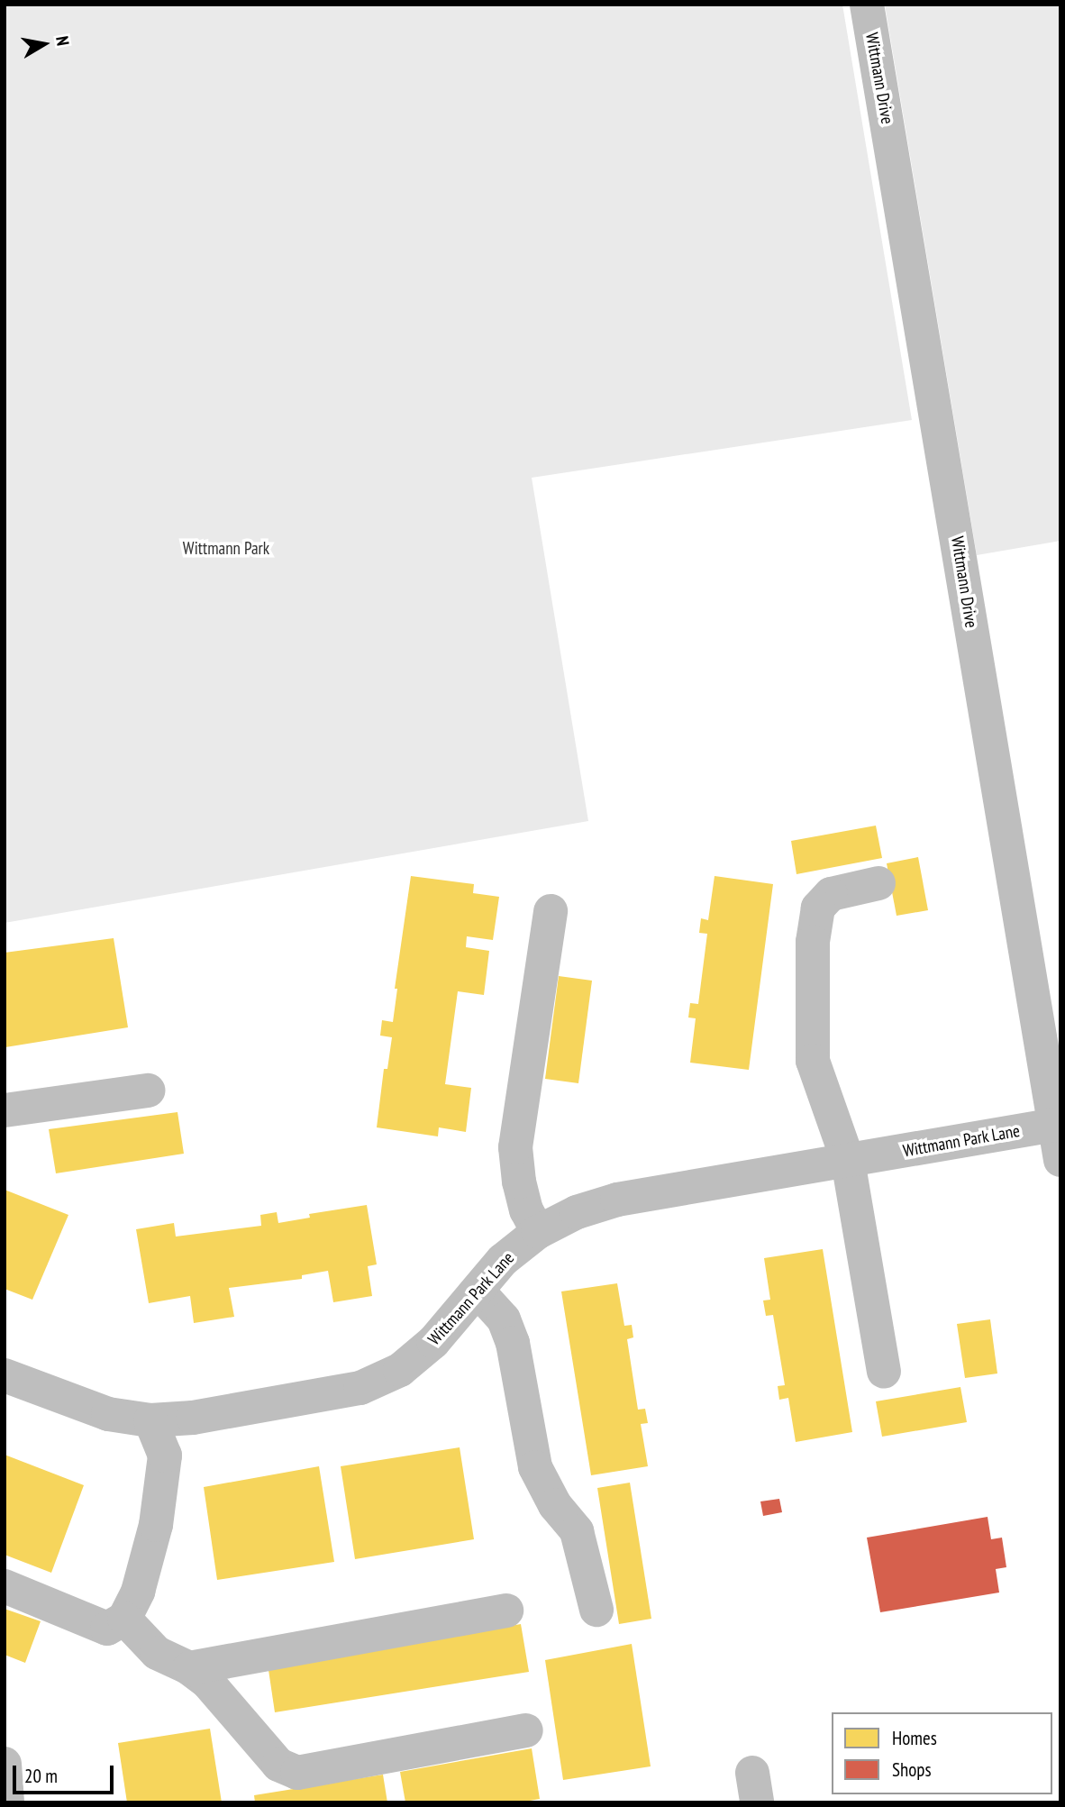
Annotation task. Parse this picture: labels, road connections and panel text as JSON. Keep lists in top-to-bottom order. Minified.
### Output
{"streets":{"street":["Wittmann Drive","Wittmann Park Lane"]},"crossings":[["Wittmann Drive","Wittmann Park Lane"]],"parks":["Wittmann Park"],"legend":["Homes","Shops"],"scale_bar":"20 m","north":"right"}
